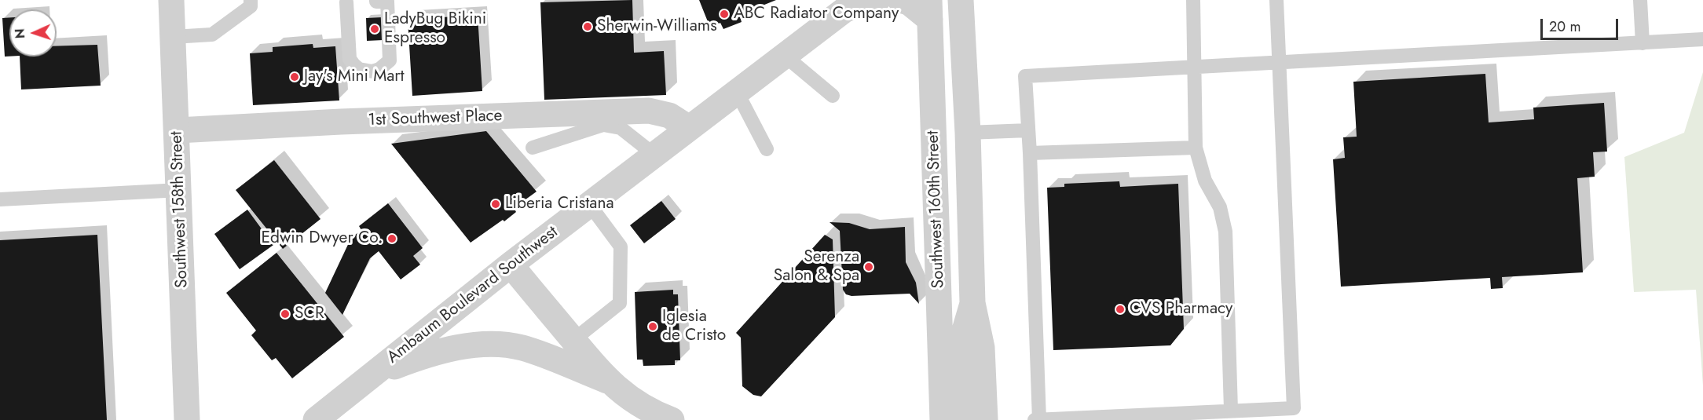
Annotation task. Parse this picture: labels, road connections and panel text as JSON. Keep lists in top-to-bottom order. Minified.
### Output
{"streets":{"street":["1st Southwest Place","Southwest 158th Street","Southwest 160th Street","Ambaum Boulevard Southwest"]},"crossings":[["1st Southwest Place","Southwest 158th Street"],["1st Southwest Place","Ambaum Boulevard Southwest"]],"places":["ABC Radiator Company","Sherwin-Williams","LadyBug Bikini Espresso","Jay's Mini Mart","Liberia Cristana","Edwin Dwyer Co.","Serenza Salon & Spa","CVS Pharmacy","SCR","Iglesia de Cristo"],"scale_bar":"20 m","north":"left"}
